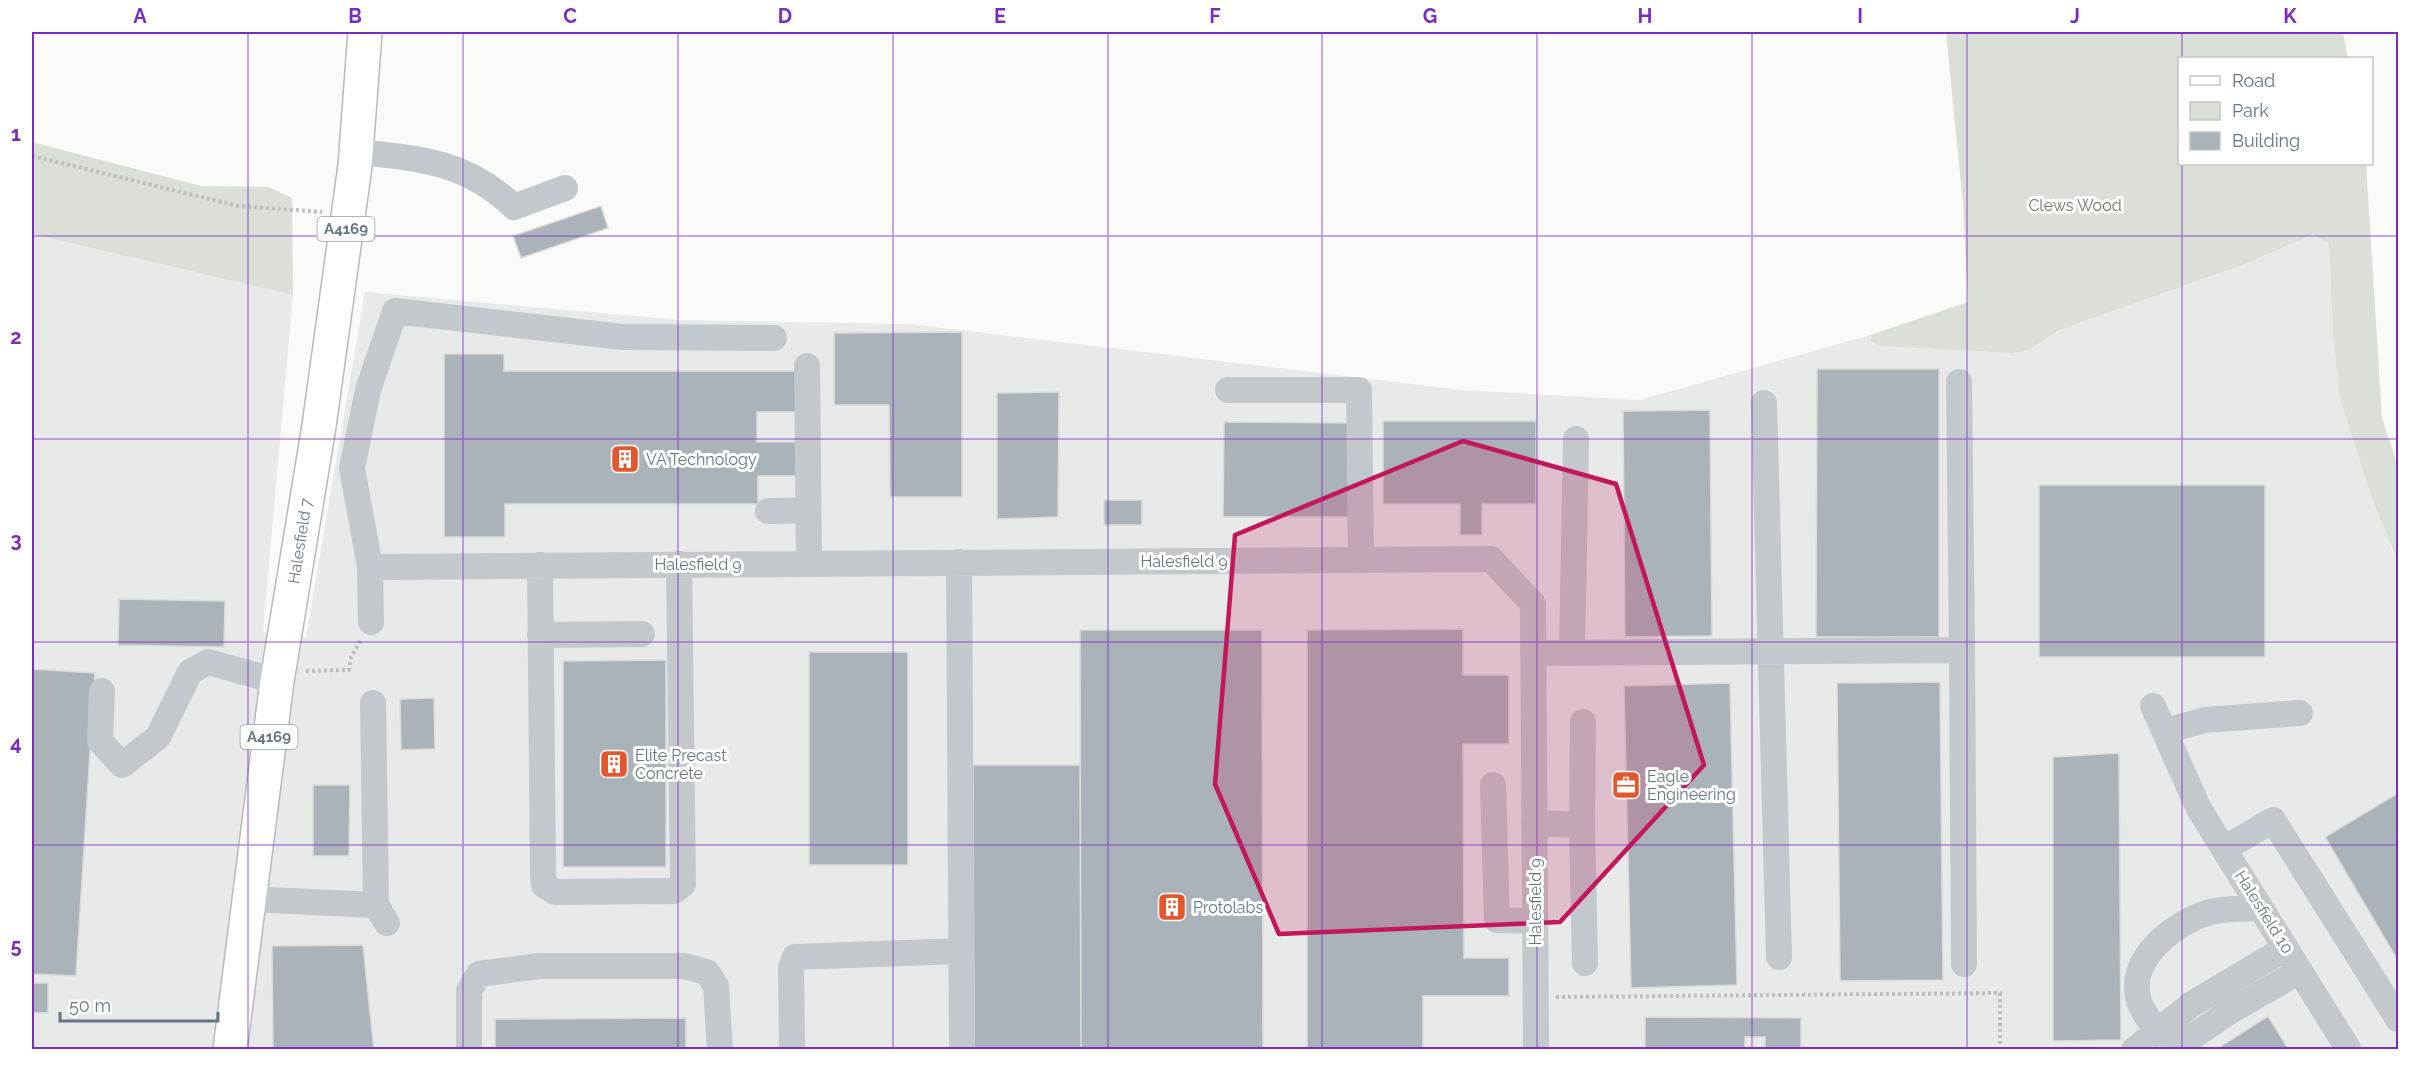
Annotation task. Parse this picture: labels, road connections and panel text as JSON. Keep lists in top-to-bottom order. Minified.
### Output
{"streets":{"main road":["A4169","Halesfield 7"],"street":["Halesfield 9","Halesfield 10"]},"parks":["Clews Wood"],"places":{"building":["VA Technology","Elite Precast Concrete","Protolabs"],"office":["Eagle Engineering"]},"legend":["Road","Park","Building"],"scale_bar":"50 m","grid":{"columns":["A","B","C","D","E","F","G","H","I","J","K"],"rows":["1","2","3","4","5"]}}
